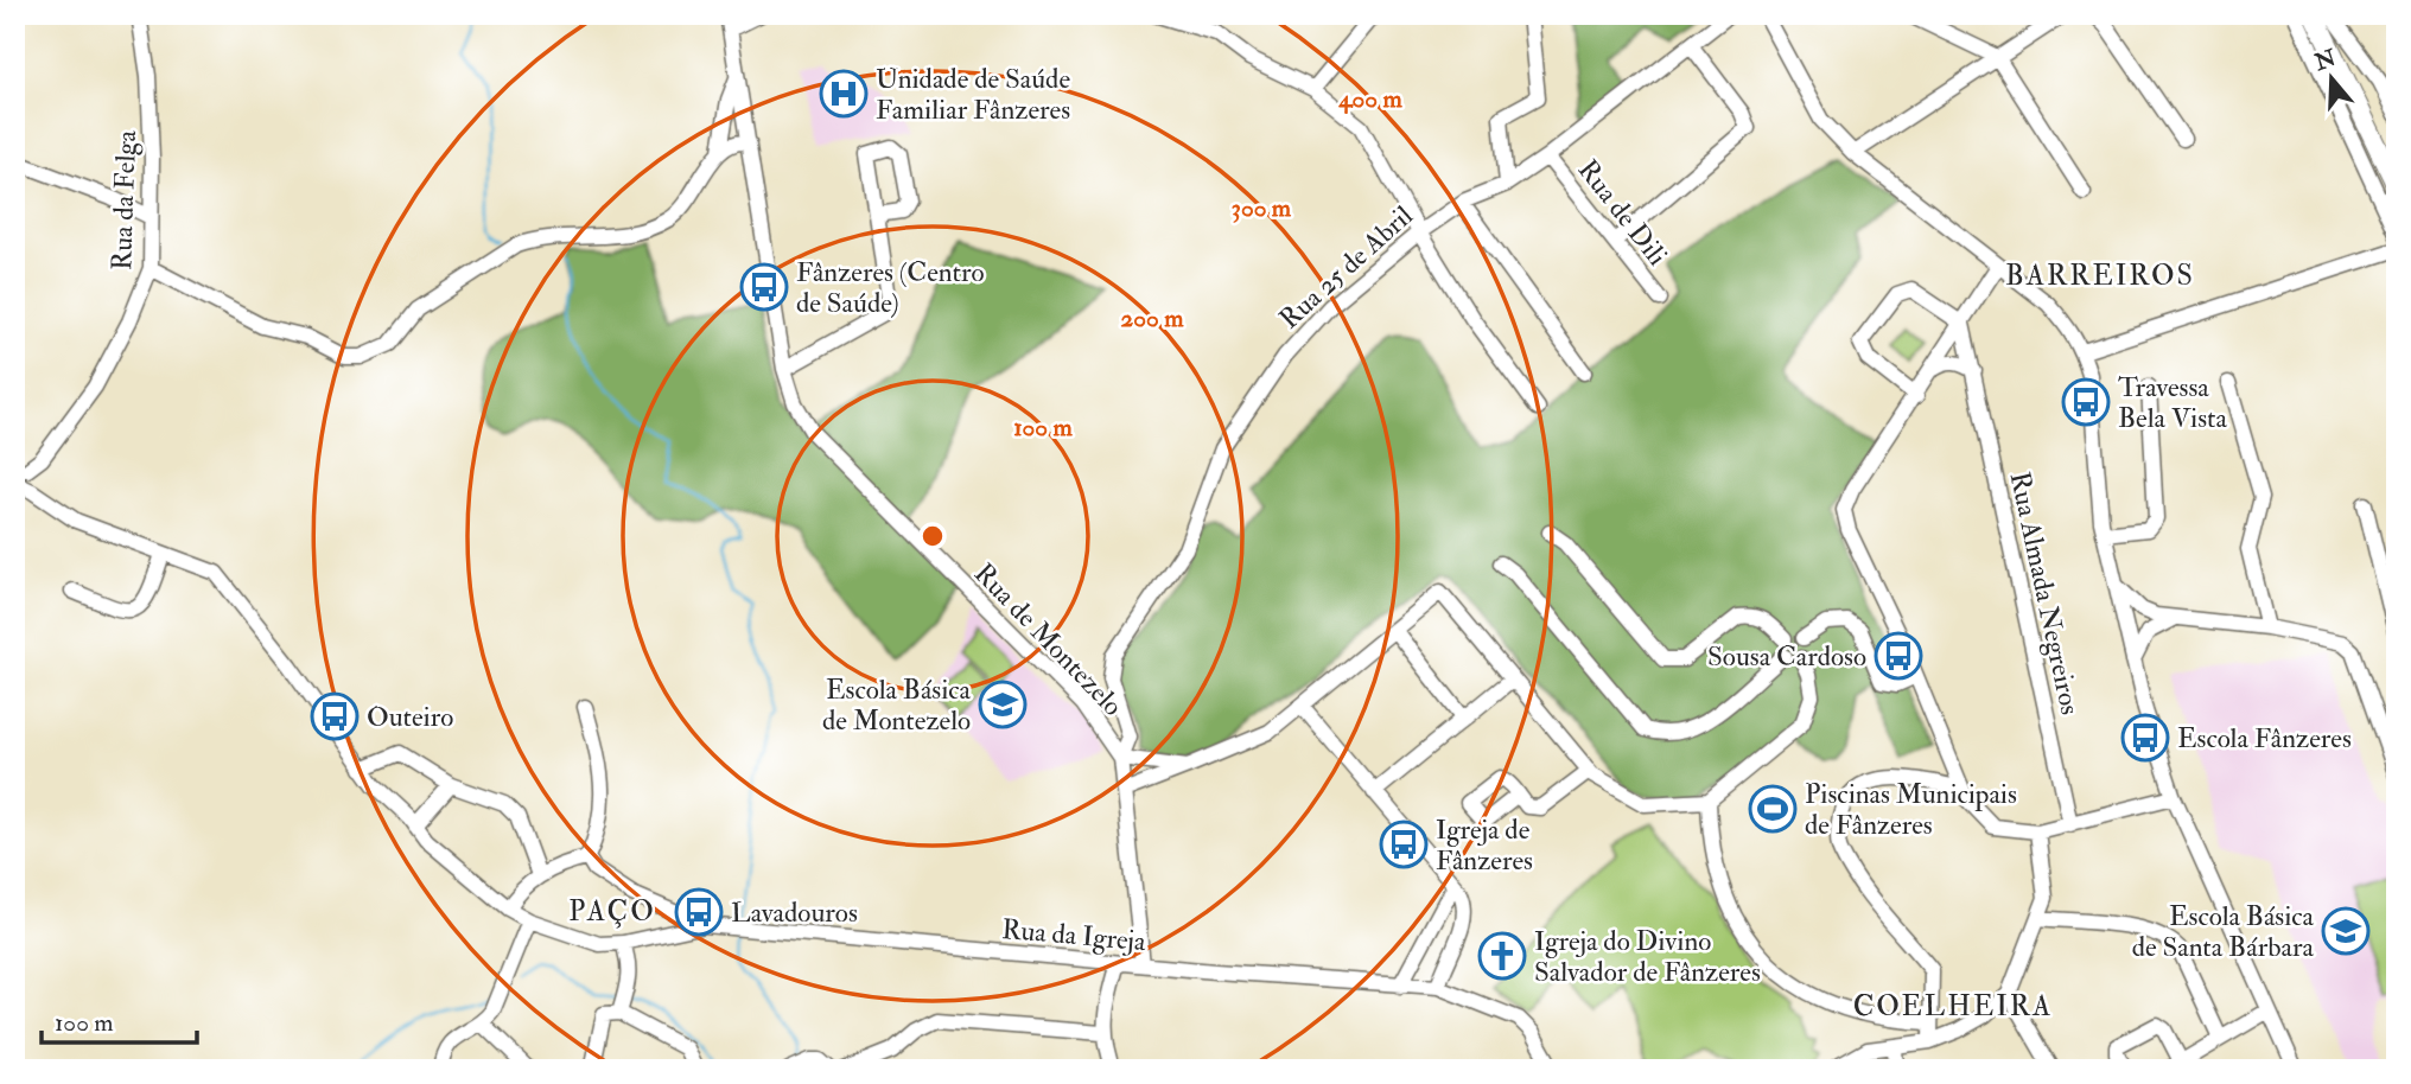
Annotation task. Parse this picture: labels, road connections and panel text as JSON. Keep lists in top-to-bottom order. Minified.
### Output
{"streets":{"street":["Rua da Felga","Rua de Dili","Rua 25 de Abril","Rua Almada Negreiros","Rua de Montezelo","Rua da Igreja"]},"crossings":[["Rua de Dili","Rua 25 de Abril"],["Rua 25 de Abril","Rua de Montezelo"],["Rua de Montezelo","Rua da Igreja"]],"districts":["BARREIROS","PAÇO","COELHEIRA"],"places":{"hospital":["Unidade de Saúde Familiar Fânzeres"],"bus stop":["Fânzeres (Centro de Saúde)","Travessa Bela Vista","Sousa Cardoso","Outeiro","Escola Fânzeres","Igreja de Fânzeres","Lavadouros"],"school or university":["Escola Básica de Montezelo","Escola Básica de Santa Bárbara"],"sports":["Piscinas Municipais de Fânzeres"],"church":["Igreja do Divino Salvador de Fânzeres"]},"scale_bar":"100 m","north":"top","rings":["400 m","300 m","200 m","100 m"]}
